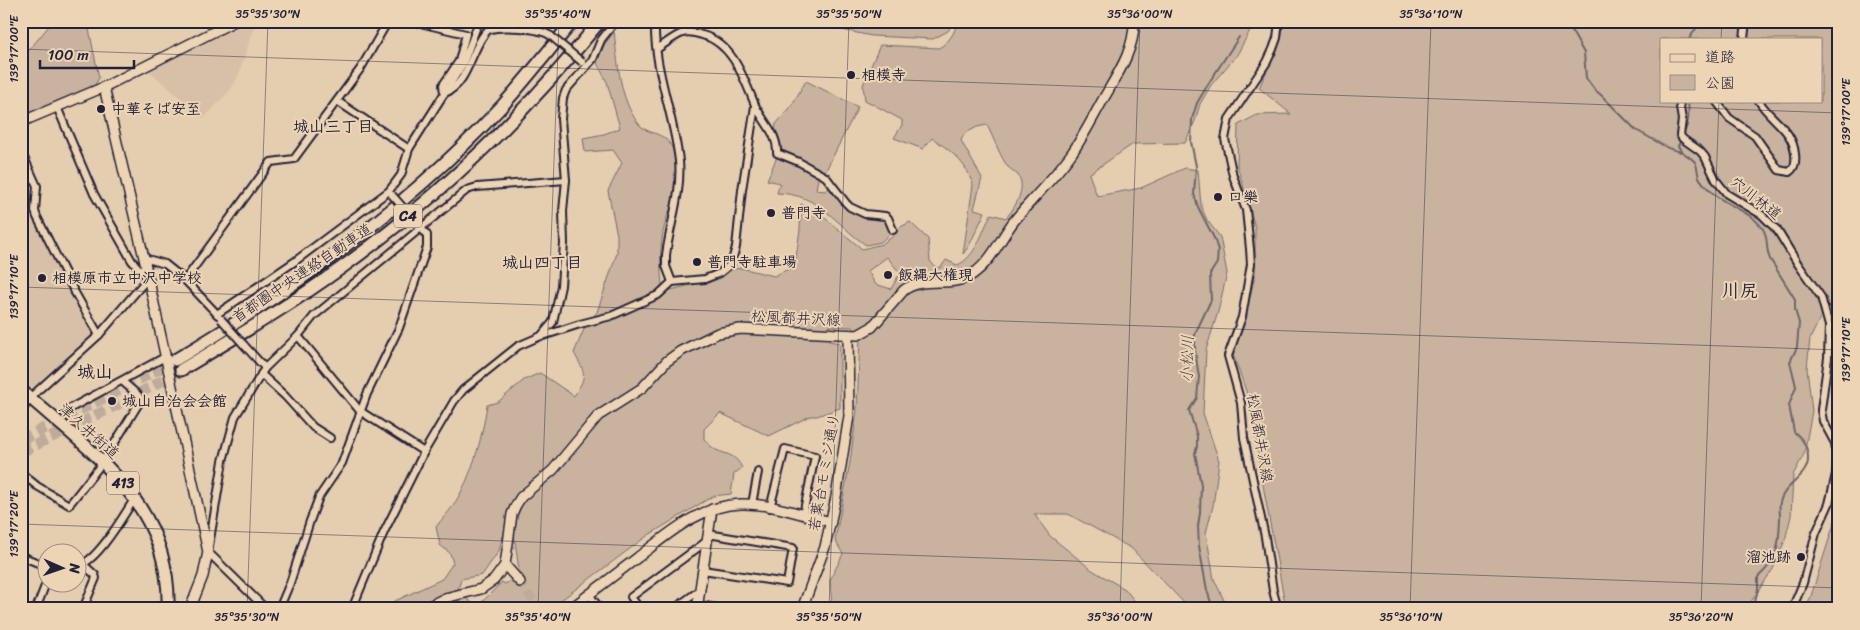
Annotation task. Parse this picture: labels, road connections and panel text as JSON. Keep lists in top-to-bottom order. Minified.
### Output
{"streets":{"highway":["C4","首都圏中央連絡自動車道","津久井街道","413"],"street":["穴川林道","松風都井沢線","若葉台モミジ通り"]},"crossings":[["松風都井沢線","若葉台モミジ通り"]],"districts":["城山三丁目","城山四丁目","川尻","城山"],"water":["小松川"],"places":["相模寺","中華そば安至","口樂","普門寺","普門寺駐車場","飯縄大権現","相模原市立中沢中学校","城山自治会会館","溜池跡"],"legend":["道路","公園"],"scale_bar":"100 m","north":"right","coordinates":["35°35'30\"N","35°35'40\"N","35°35'50\"N","35°36'00\"N","35°36'10\"N","139°17'00\"E","139°17'10\"E","139°17'20\"E","35°36'20\"N"]}
